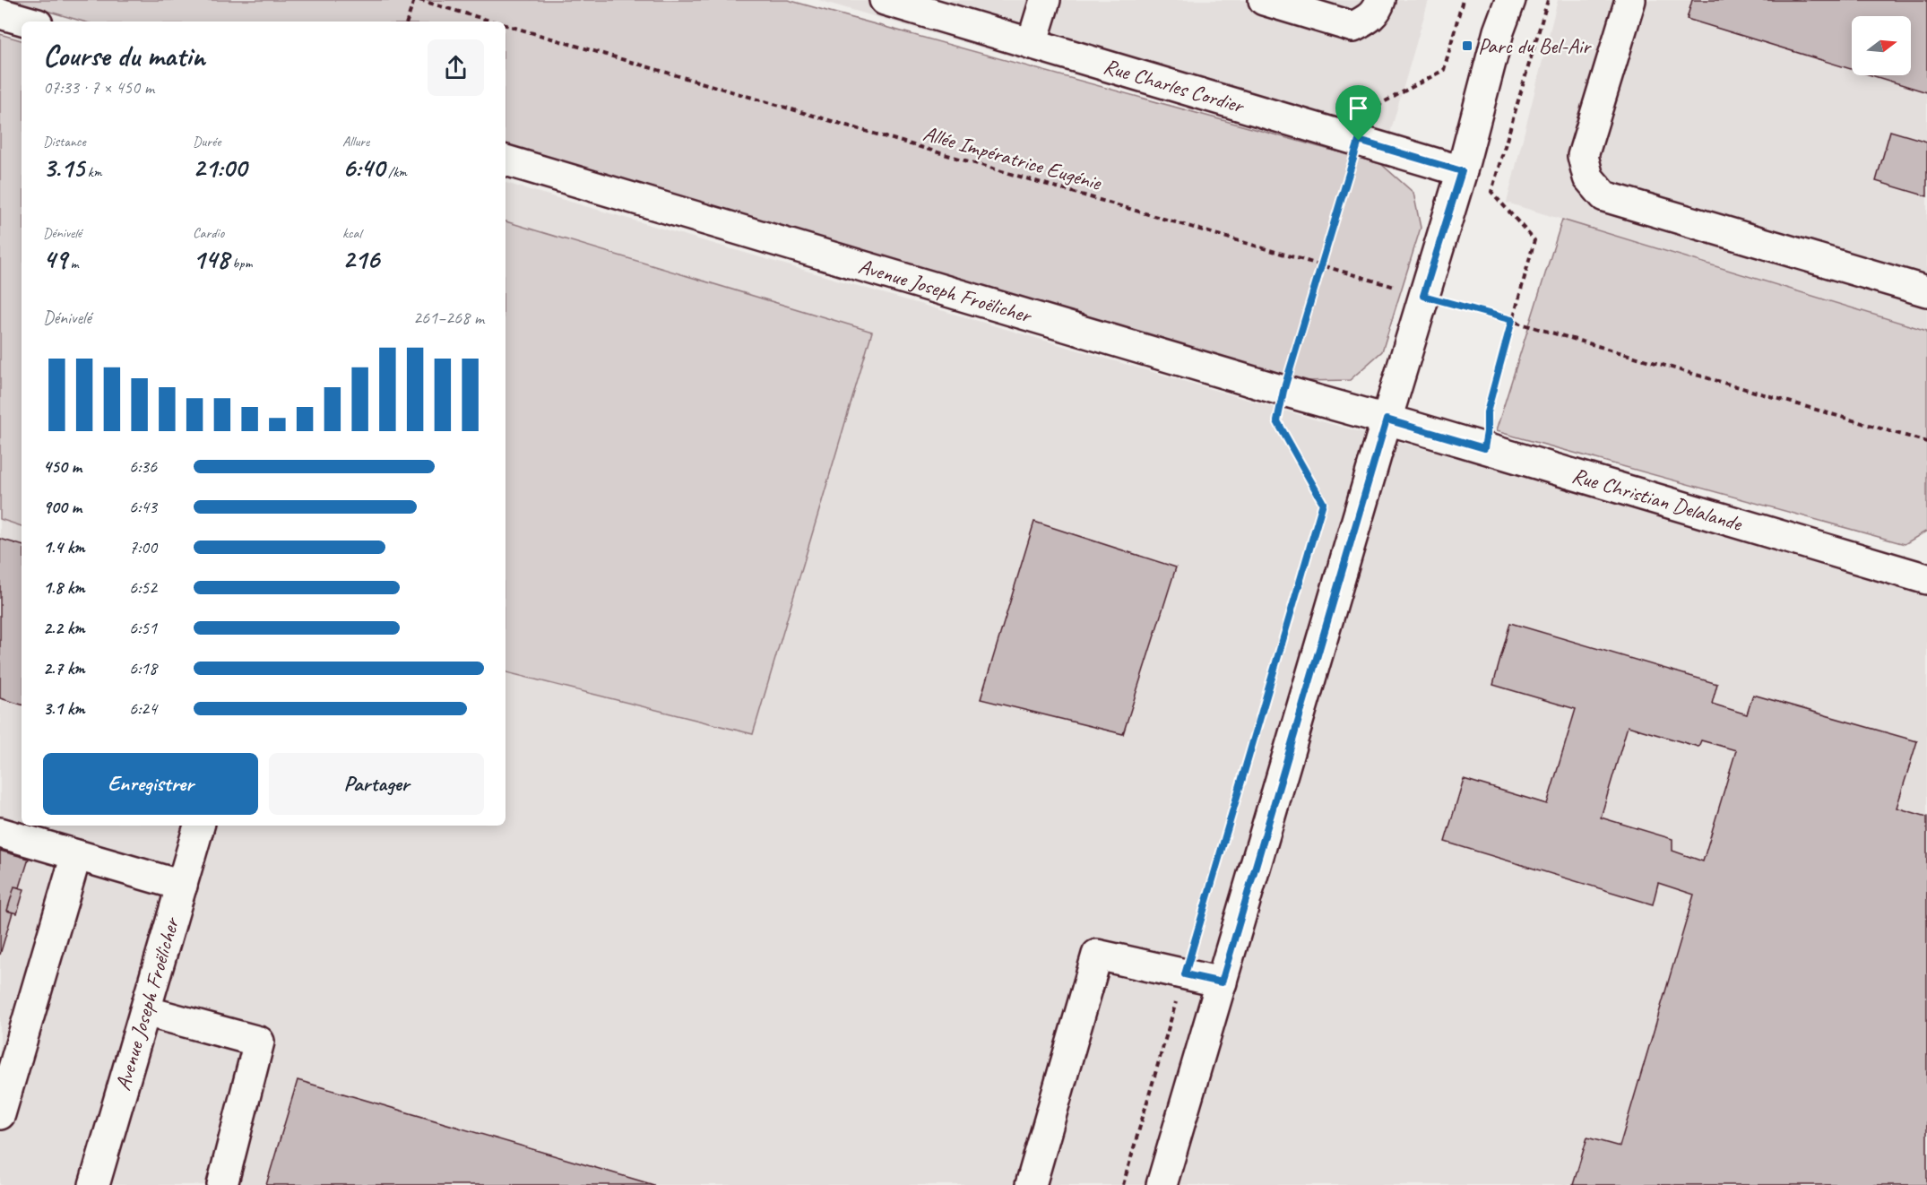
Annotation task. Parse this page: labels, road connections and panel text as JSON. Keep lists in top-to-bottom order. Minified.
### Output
{"streets":{"street":["Rue Charles Cordier","Avenue Joseph Froëlicher","Rue Christian Delalande"],"path":["Allée Impératrice Eugénie"]},"crossings":[["Avenue Joseph Froëlicher","Rue Christian Delalande"]],"places":{"transit":["Parc du Bel-Air"]},"north":"right","page":{"heading":["Course du matin","07:33 · 7 × 450 m"],"stats":[["Distance","3.15 km"],["Durée","21:00"],["Allure","6:40 /km"],["Dénivelé","49 m"],["Cardio","148 bpm"],["kcal","216"]],"chart":["Dénivelé","261–268 m"],"list":[{"name":"450 m","note":"6:36"},{"name":"900 m","note":"6:43"},{"name":"1.4 km","note":"7:00"},{"name":"1.8 km","note":"6:52"},{"name":"2.2 km","note":"6:51"},{"name":"2.7 km","note":"6:18"},{"name":"3.1 km","note":"6:24"}],"buttons":["Enregistrer","Partager"]}}
